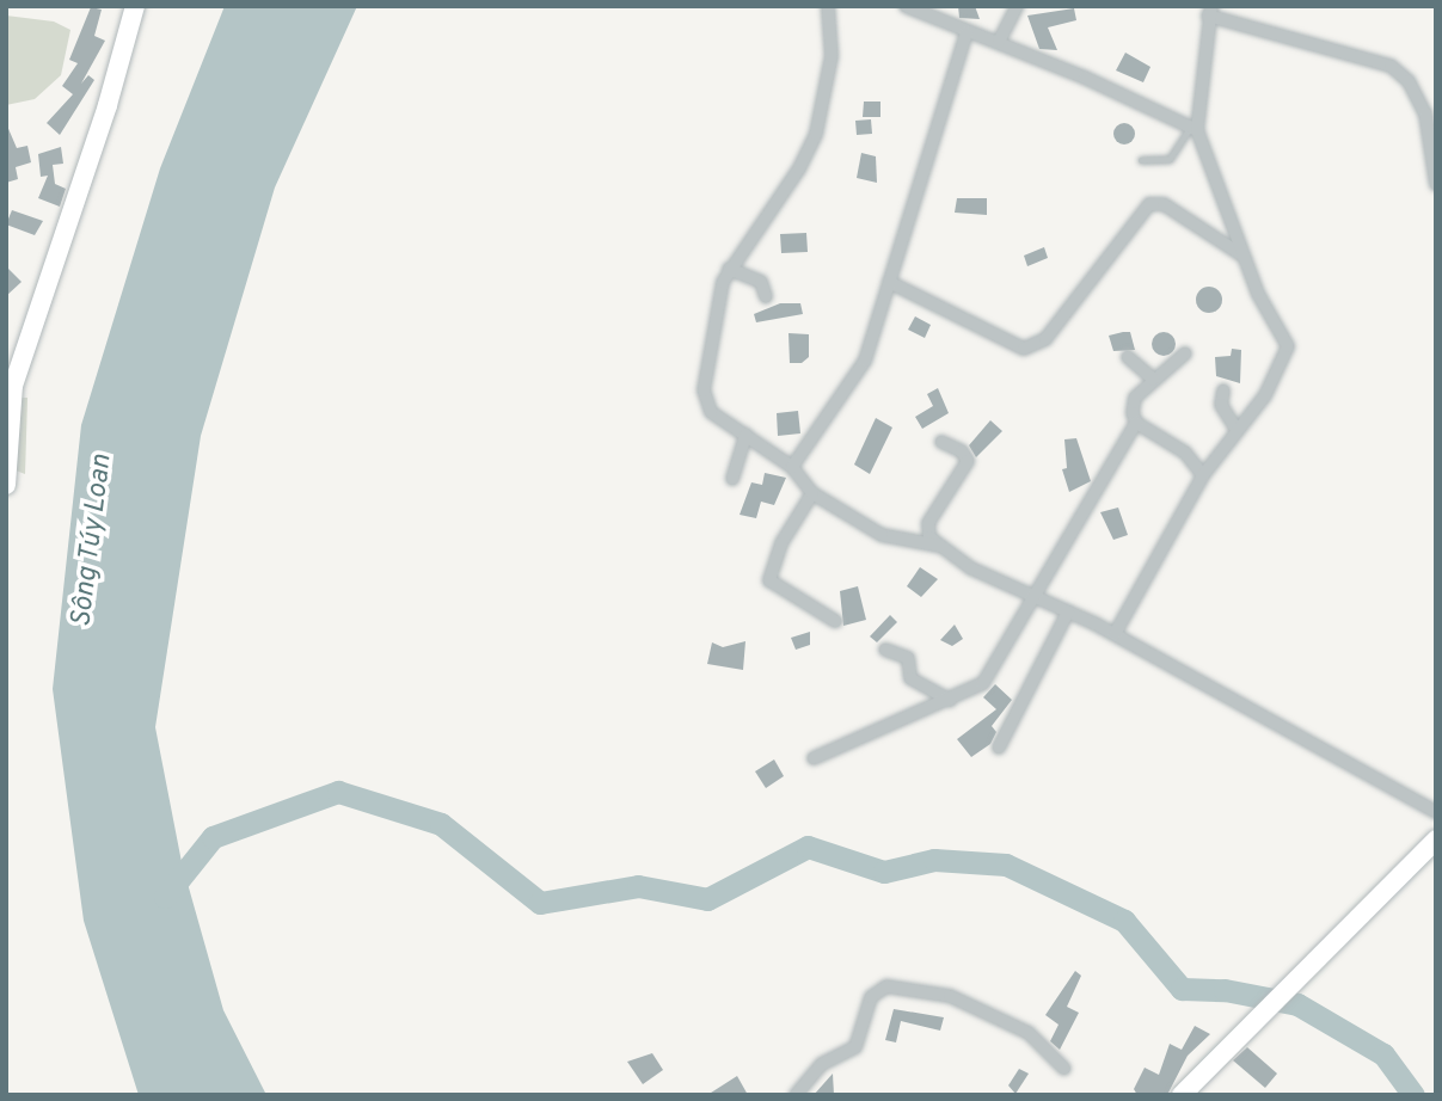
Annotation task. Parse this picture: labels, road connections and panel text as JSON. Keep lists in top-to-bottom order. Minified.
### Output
{"water":["Sông Túy Loan"]}
